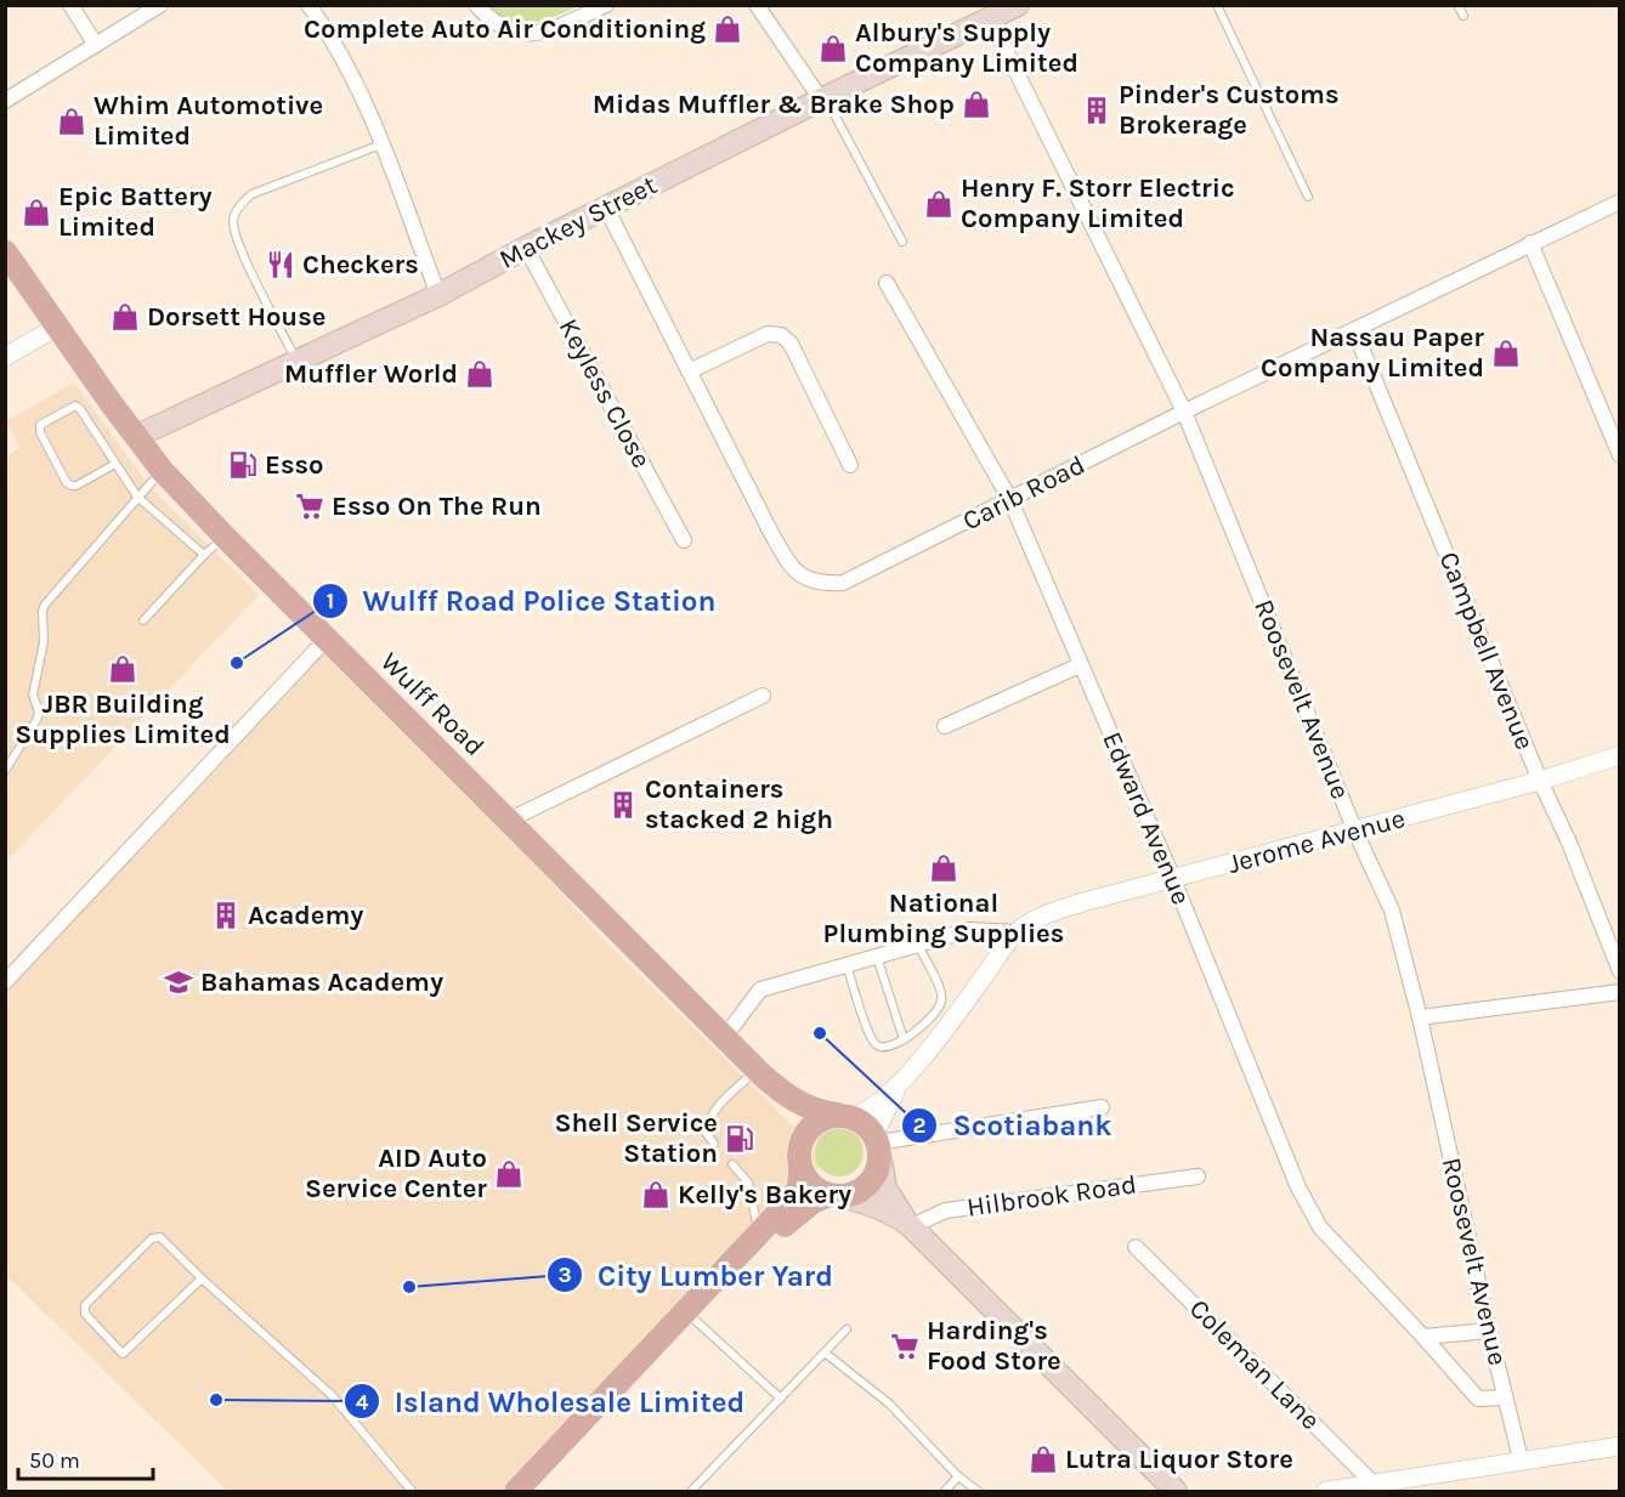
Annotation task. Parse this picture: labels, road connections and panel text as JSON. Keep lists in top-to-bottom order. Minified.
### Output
{"streets":{"main road":["Mackey Street","Wulff Road"],"street":["Keyless Close","Carib Road","Campbell Avenue","Roosevelt Avenue","Edward Avenue","Jerome Avenue","Hilbrook Road","Coleman Lane"]},"crossings":[["Mackey Street","Keyless Close"],["Mackey Street","Carib Road"],["Mackey Street","Roosevelt Avenue"],["Mackey Street","Wulff Road"],["Carib Road","Campbell Avenue"],["Carib Road","Roosevelt Avenue"],["Carib Road","Edward Avenue"],["Campbell Avenue","Jerome Avenue"],["Roosevelt Avenue","Edward Avenue"],["Roosevelt Avenue","Jerome Avenue"],["Wulff Road","Jerome Avenue"],["Edward Avenue","Jerome Avenue"]],"places":{"shop":["Complete Auto Air Conditioning","Albury's Supply Company Limited","Midas Muffler & Brake Shop","Whim Automotive Limited","Henry F. Storr Electric Company Limited","Epic Battery Limited","Dorsett House","Nassau Paper Company Limited","Muffler World","JBR Building Supplies Limited","National Plumbing Supplies","AID Auto Service Center","Kelly's Bakery","Lutra Liquor Store"],"building":["Pinder's Customs Brokerage","Containers stacked 2 high","Academy"],"restaurant":["Checkers"],"fuel station":["Esso","Shell Service Station"],"supermarket":["Esso On The Run","Harding's Food Store"],"other":["Wulff Road Police Station","Scotiabank","City Lumber Yard","Island Wholesale Limited"],"school or university":["Bahamas Academy"]},"scale_bar":"50 m"}
